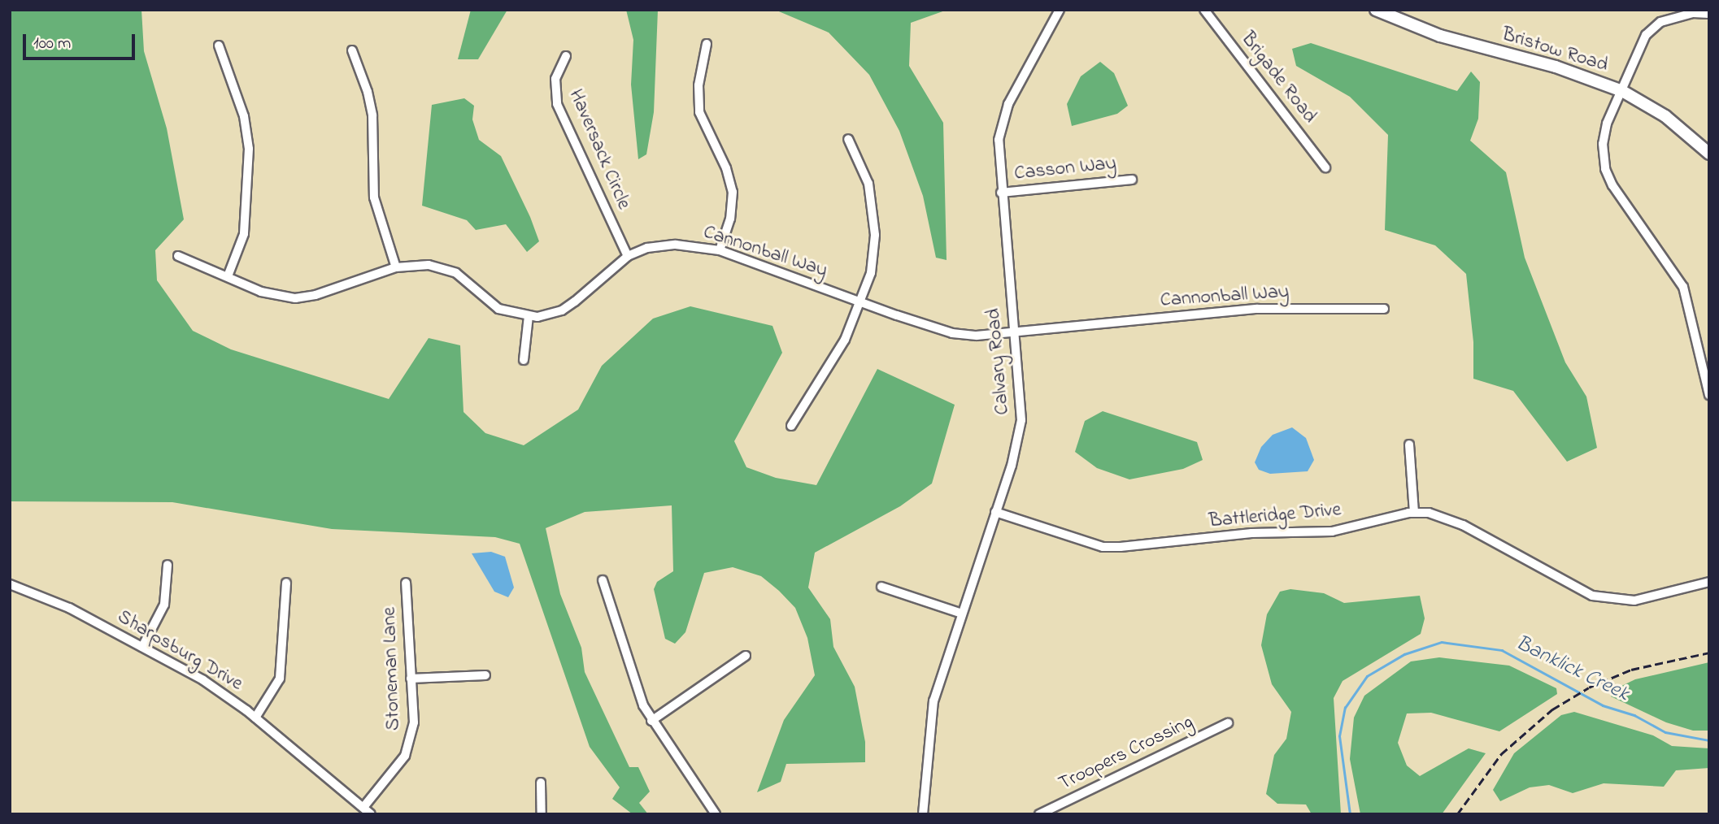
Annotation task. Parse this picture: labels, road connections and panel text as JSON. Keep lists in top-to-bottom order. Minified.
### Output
{"streets":{"main road":["Bristow Road"],"street":["Brigade Road","Haversack Circle","Casson Way","Cannonball Way","Calvary Road","Battleridge Drive","Sharpsburg Drive","Stoneman Lane","Troopers Crossing"]},"crossings":[["Haversack Circle","Cannonball Way"],["Casson Way","Calvary Road"],["Cannonball Way","Calvary Road"],["Calvary Road","Battleridge Drive"],["Sharpsburg Drive","Stoneman Lane"]],"water":["Banklick Creek"],"scale_bar":"100 m"}
